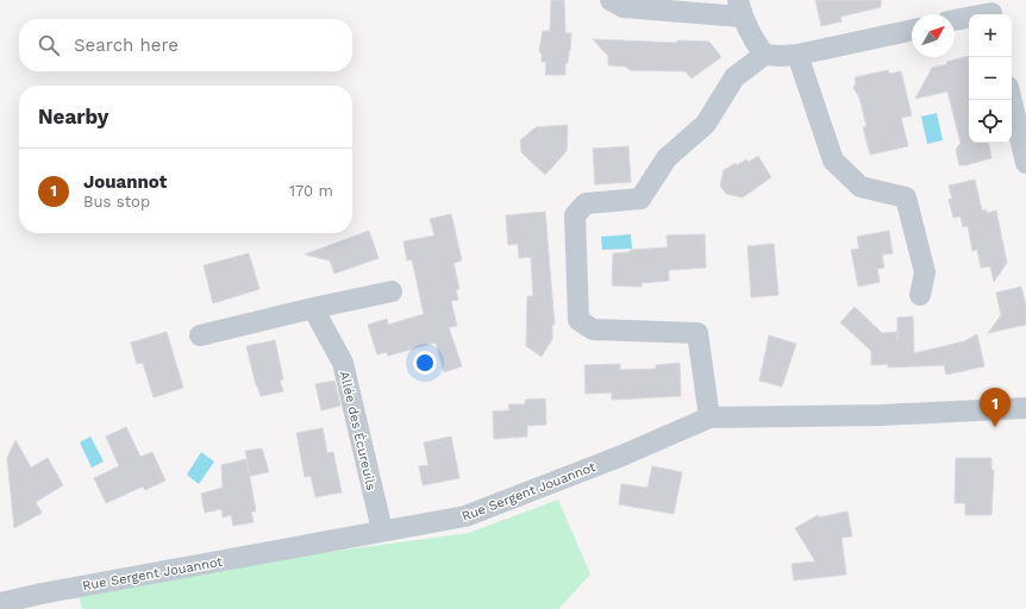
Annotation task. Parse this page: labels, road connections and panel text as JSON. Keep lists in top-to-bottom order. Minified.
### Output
{"streets":{"street":["Allée des Écureuils","Rue Sergent Jouannot"]},"crossings":[["Allée des Écureuils","Rue Sergent Jouannot"]],"north":"top right","page":{"map_buttons":["+","−"],"search":"Search here","heading":"Nearby","list":[{"mark":"1","name":"Jouannot","note":"Bus stop","value":"170 m"}],"pins":"1"}}
